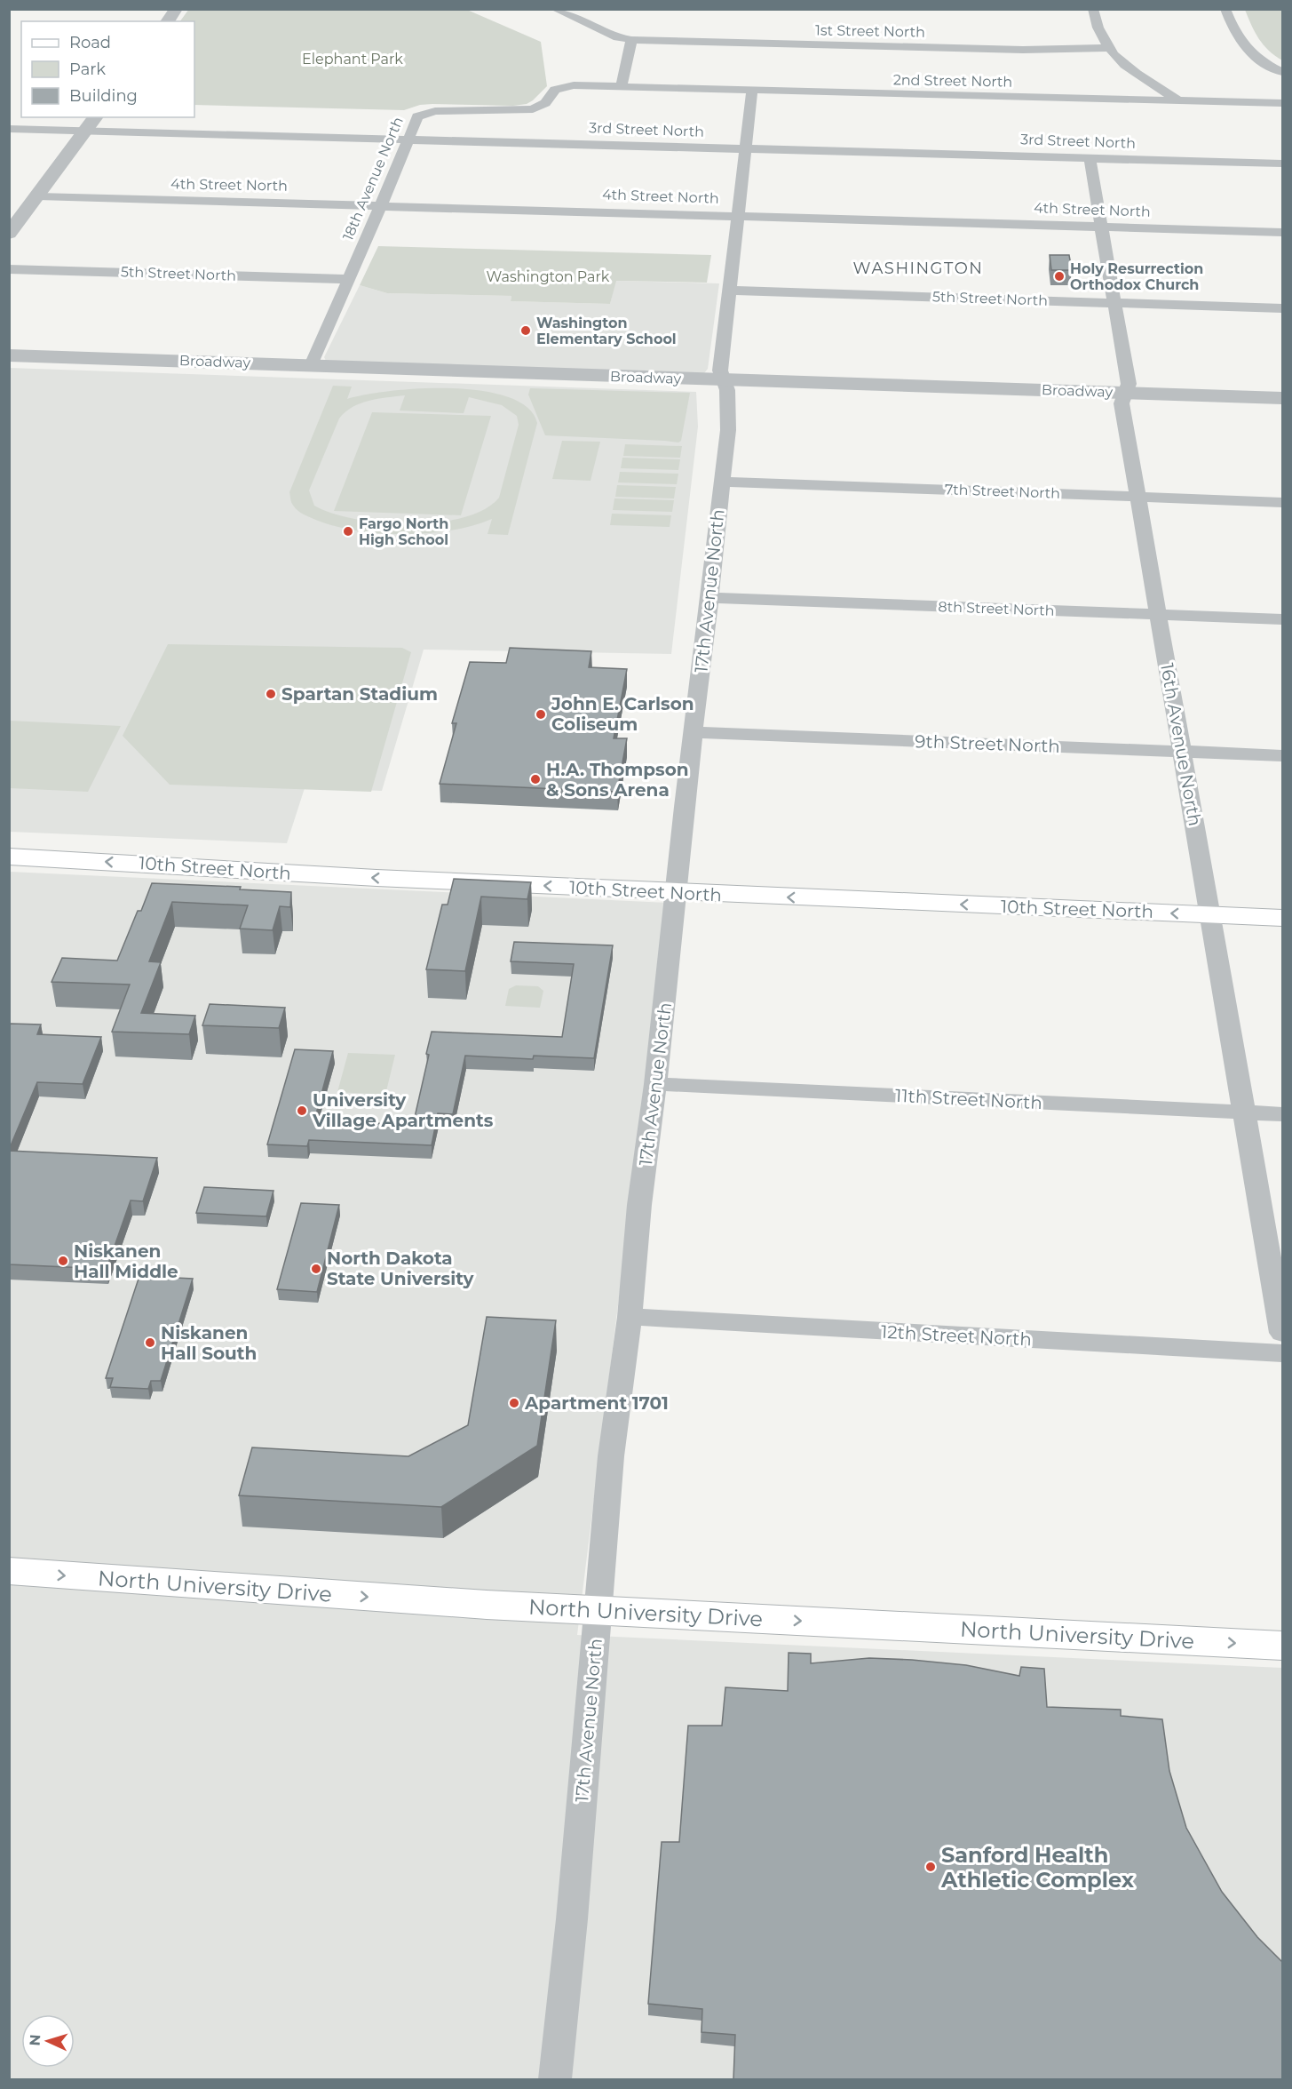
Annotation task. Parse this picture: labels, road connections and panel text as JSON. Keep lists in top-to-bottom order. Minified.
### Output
{"streets":{"main road":["10th Street North","North University Drive"],"street":["1st Street North","2nd Street North","3rd Street North","18th Avenue North","4th Street North","5th Street North","Broadway","7th Street North","17th Avenue North","8th Street North","9th Street North","16th Avenue North","11th Street North","12th Street North"]},"crossings":[["2nd Street North","18th Avenue North"],["2nd Street North","17th Avenue North"],["3rd Street North","18th Avenue North"],["3rd Street North","17th Avenue North"],["3rd Street North","16th Avenue North"],["18th Avenue North","4th Street North"],["18th Avenue North","5th Street North"],["18th Avenue North","Broadway"],["4th Street North","17th Avenue North"],["4th Street North","16th Avenue North"],["5th Street North","17th Avenue North"],["5th Street North","16th Avenue North"],["Broadway","17th Avenue North"],["Broadway","16th Avenue North"],["7th Street North","17th Avenue North"],["7th Street North","16th Avenue North"],["17th Avenue North","8th Street North"],["17th Avenue North","9th Street North"],["17th Avenue North","10th Street North"],["17th Avenue North","11th Street North"],["17th Avenue North","12th Street North"],["17th Avenue North","North University Drive"],["8th Street North","16th Avenue North"],["9th Street North","16th Avenue North"],["16th Avenue North","10th Street North"],["16th Avenue North","11th Street North"]],"one_way":["10th Street North","North University Drive"],"districts":["WASHINGTON"],"parks":["Elephant Park","Washington Park"],"places":["Holy Resurrection Orthodox Church","Washington Elementary School","Fargo North High School","Spartan Stadium","John E. Carlson Coliseum","H.A. Thompson & Sons Arena","University Village Apartments","Niskanen Hall Middle","North Dakota State University","Niskanen Hall South","Apartment 1701","Sanford Health Athletic Complex"],"legend":["Road","Park","Building"],"north":"left"}
